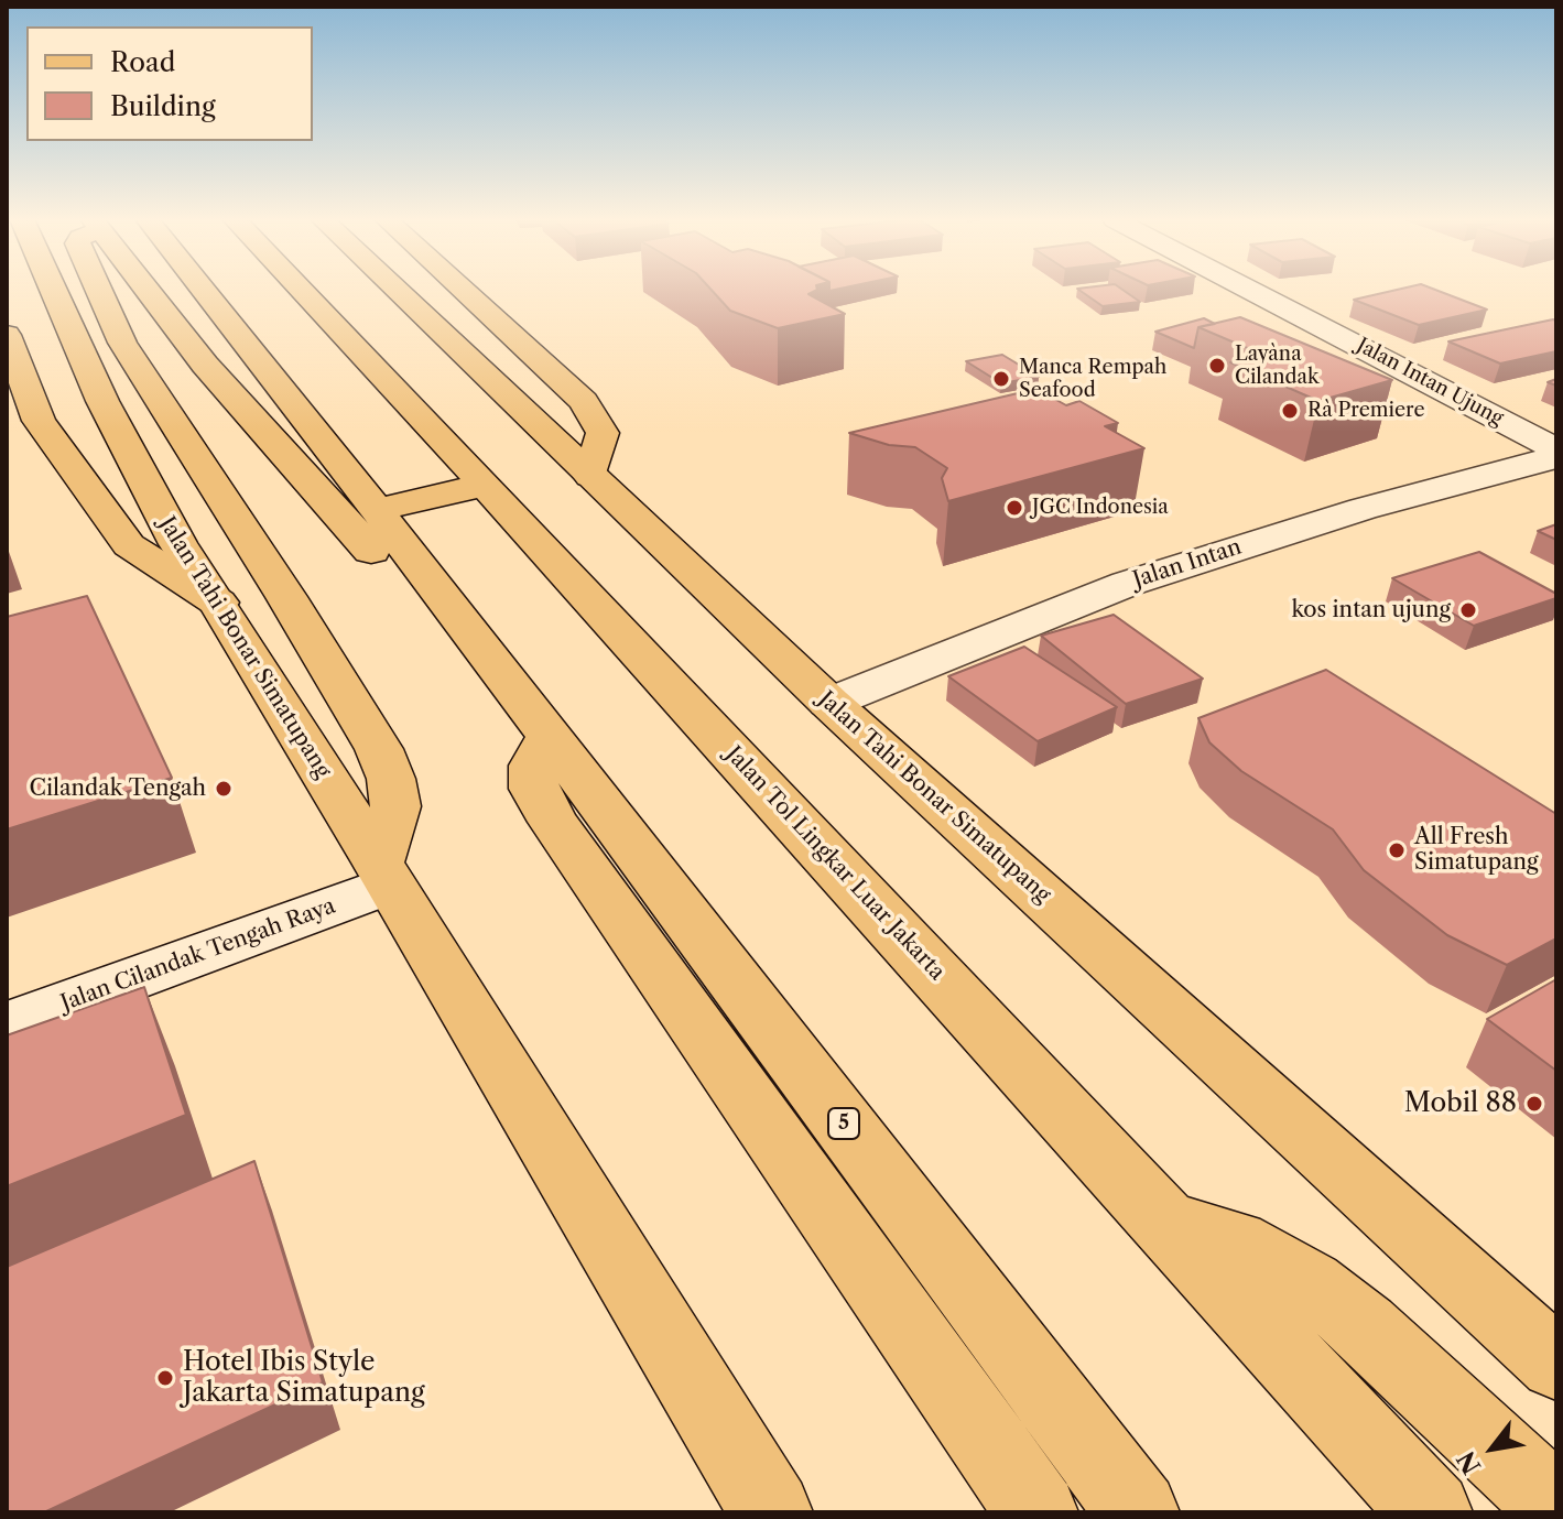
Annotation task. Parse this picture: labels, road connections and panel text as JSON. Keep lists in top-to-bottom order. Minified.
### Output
{"streets":{"main road":["Jalan Tahi Bonar Simatupang","Jalan Tol Lingkar Luar Jakarta","5"],"street":["Jalan Intan Ujung","Jalan Intan","Jalan Cilandak Tengah Raya"]},"crossings":[["Jalan Intan","Jalan Tahi Bonar Simatupang"],["Jalan Tahi Bonar Simatupang","Jalan Cilandak Tengah Raya"]],"places":["Layàna Cilandak","Manca Rempah Seafood","Rà Premiere","JGC Indonesia","kos intan ujung","Cilandak Tengah","All Fresh Simatupang","Mobil 88","Hotel Ibis Style Jakarta Simatupang"],"legend":["Road","Building"],"north":"bottom left"}
